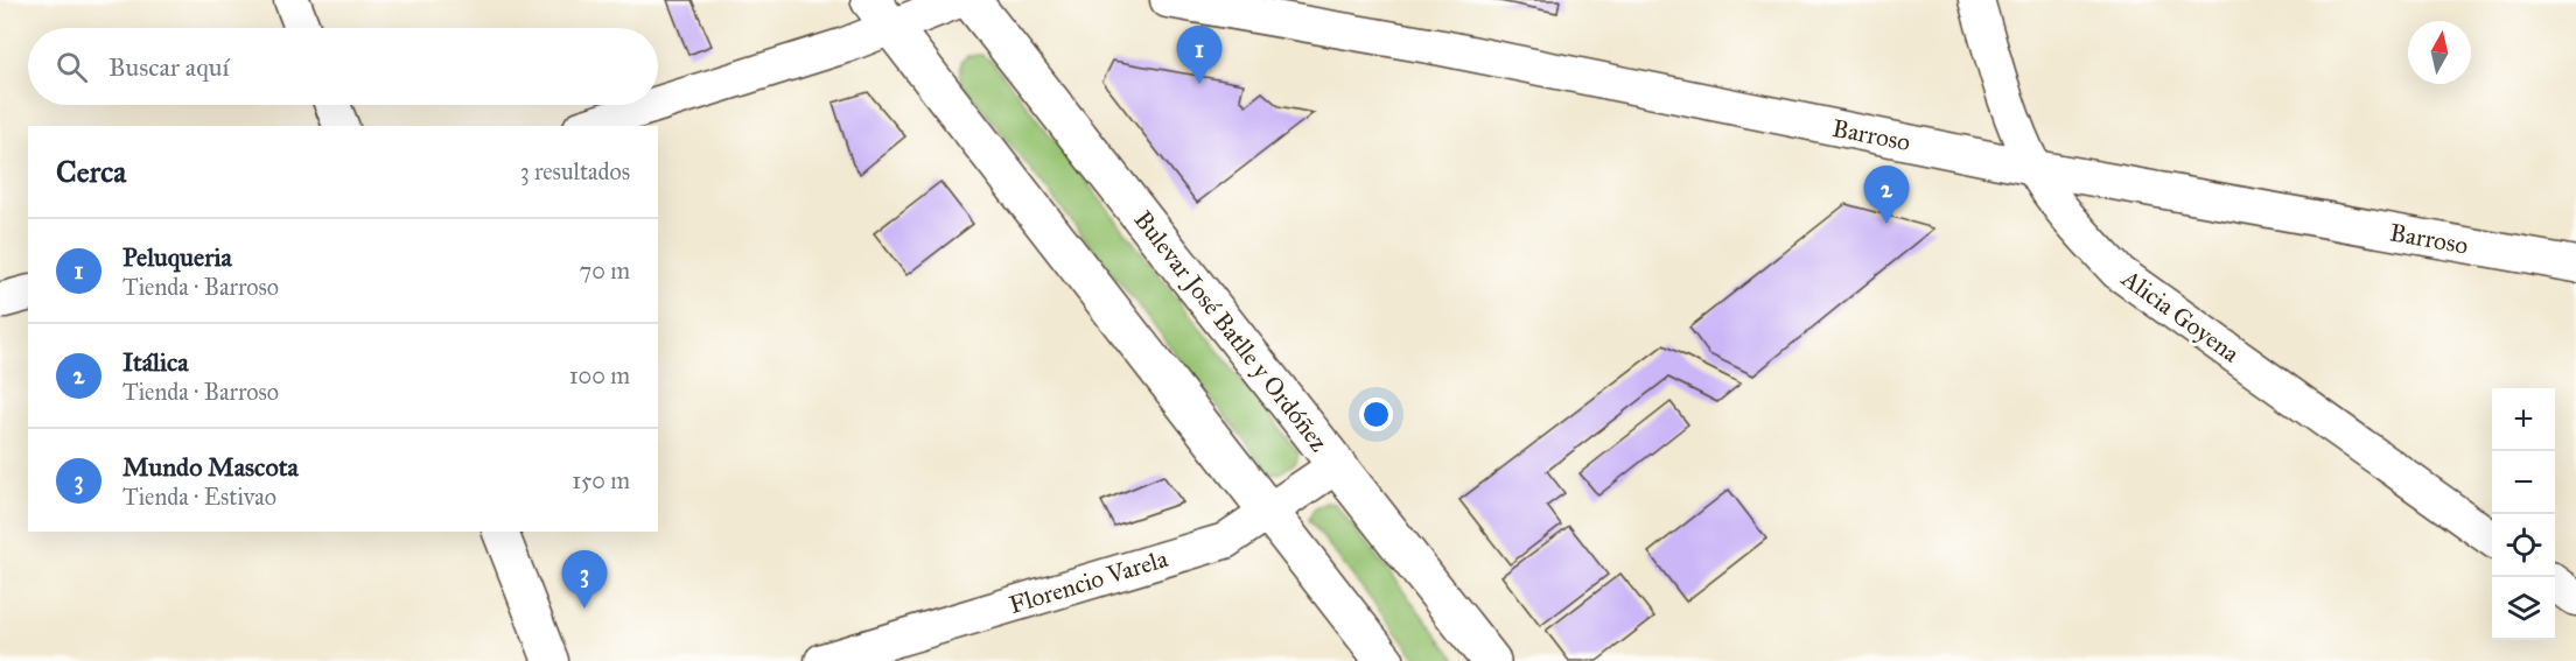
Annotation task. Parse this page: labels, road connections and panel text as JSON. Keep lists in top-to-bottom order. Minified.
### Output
{"streets":{"main road":["Bulevar José Batlle y Ordóñez"],"street":["Barroso","Alicia Goyena","Florencio Varela"]},"crossings":[["Barroso","Alicia Goyena"],["Bulevar José Batlle y Ordóñez","Florencio Varela"]],"north":"top","page":{"pins":["1","2","3"],"search":"Buscar aquí","heading":["Cerca","3 resultados"],"list":[{"mark":"1","name":"Peluqueria","note":"Tienda · Barroso","value":"70 m"},{"mark":"2","name":"Itálica","note":"Tienda · Barroso","value":"100 m"},{"mark":"3","name":"Mundo Mascota","note":"Tienda · Estivao","value":"150 m"}],"map_buttons":["+","−"]}}
